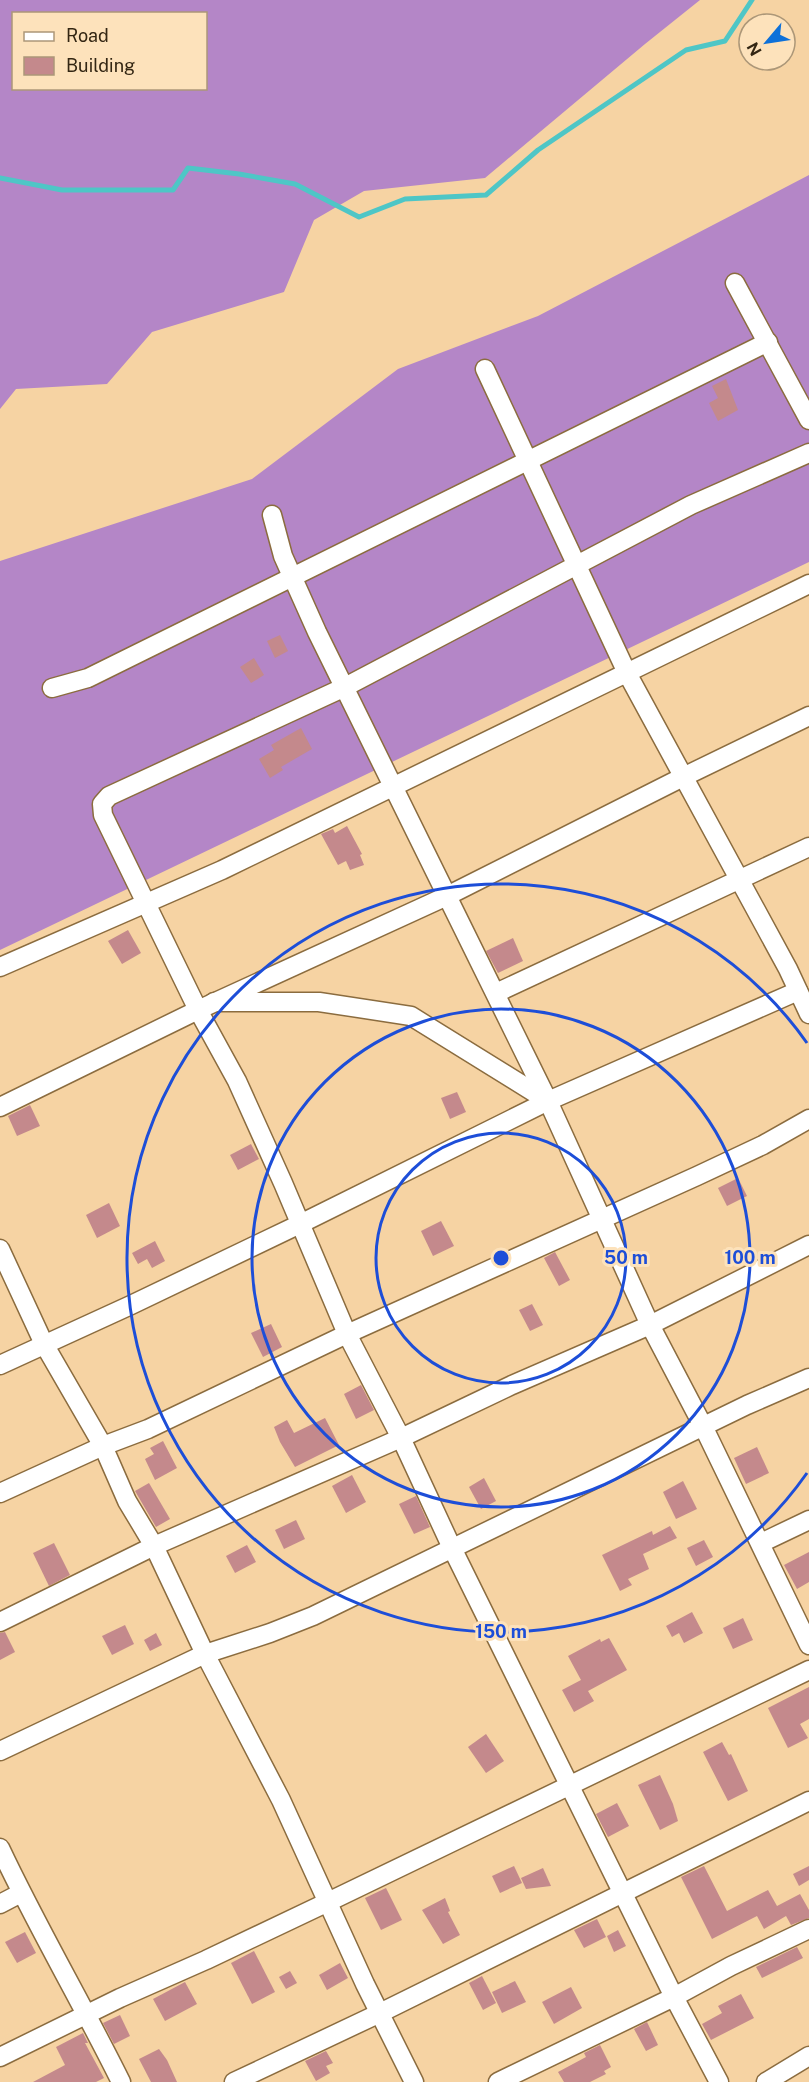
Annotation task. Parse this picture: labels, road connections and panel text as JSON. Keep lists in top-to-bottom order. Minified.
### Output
{"legend":["Road","Building"],"north":"bottom left","rings":["50 m","100 m","150 m"]}
